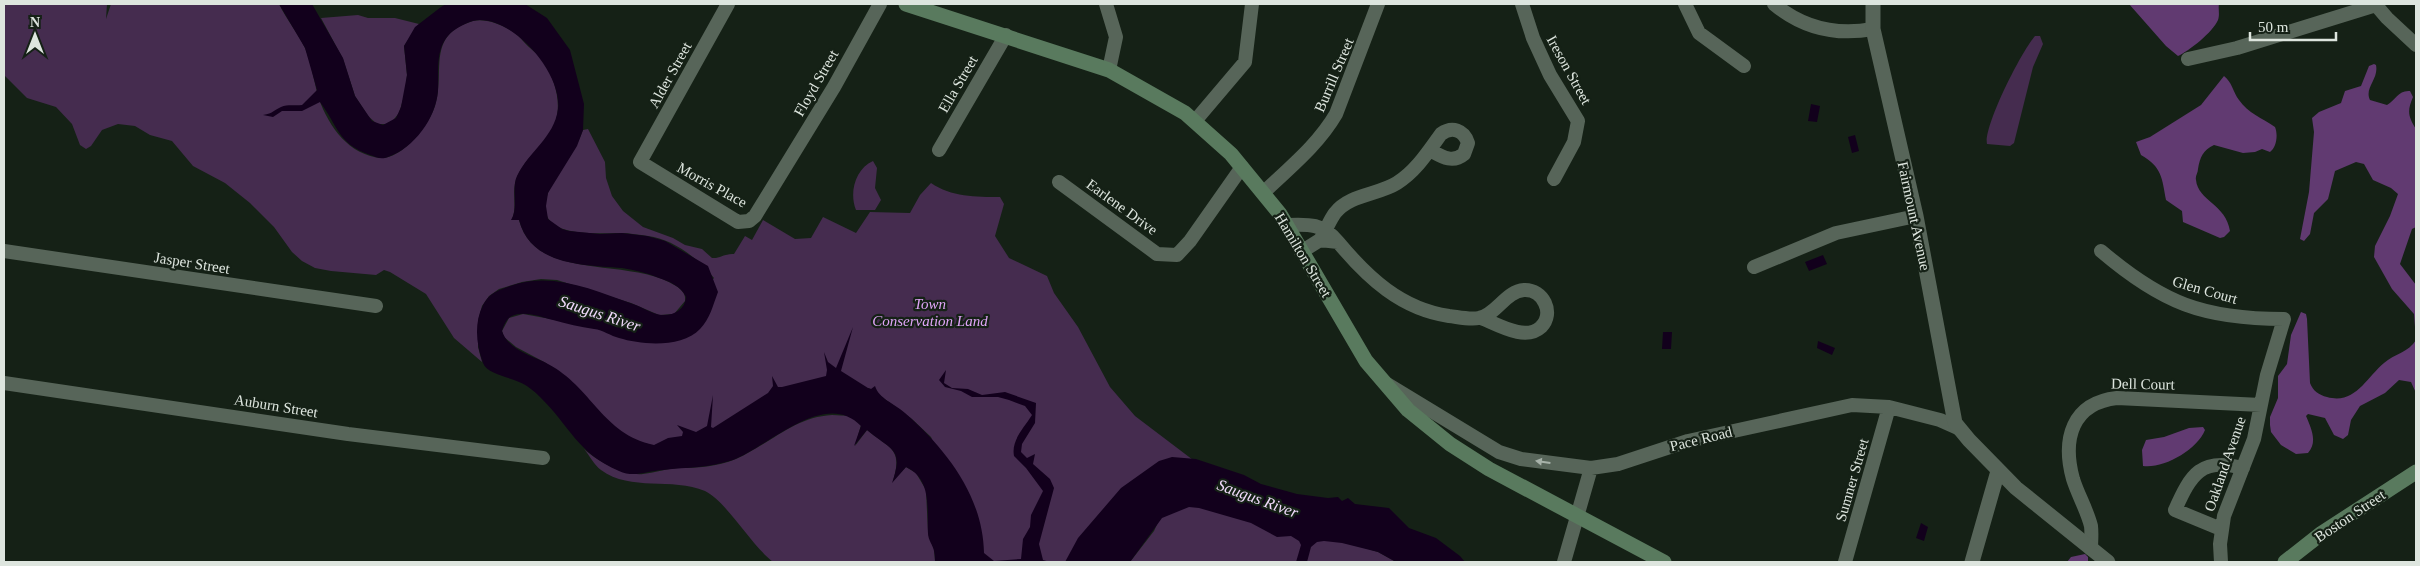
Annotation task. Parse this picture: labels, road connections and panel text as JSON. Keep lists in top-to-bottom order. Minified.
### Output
{"streets":{"main road":["Hamilton Street","Boston Street"],"street":["Ireson Street","Alder Street","Burrill Street","Floyd Street","Ella Street","Morris Place","Earlene Drive","Fairmount Avenue","Jasper Street","Glen Court","Dell Court","Auburn Street","Pace Road","Oakland Avenue","Sumner Street"]},"crossings":[["Alder Street","Morris Place"],["Burrill Street","Hamilton Street"],["Floyd Street","Morris Place"],["Ella Street","Hamilton Street"],["Earlene Drive","Hamilton Street"],["Fairmount Avenue","Pace Road"],["Hamilton Street","Pace Road"],["Glen Court","Oakland Avenue"],["Dell Court","Pace Road"],["Dell Court","Oakland Avenue"],["Pace Road","Sumner Street"]],"water":["Saugus River"],"parks":["Town Conservation Land"],"scale_bar":"50 m","north":"top"}
